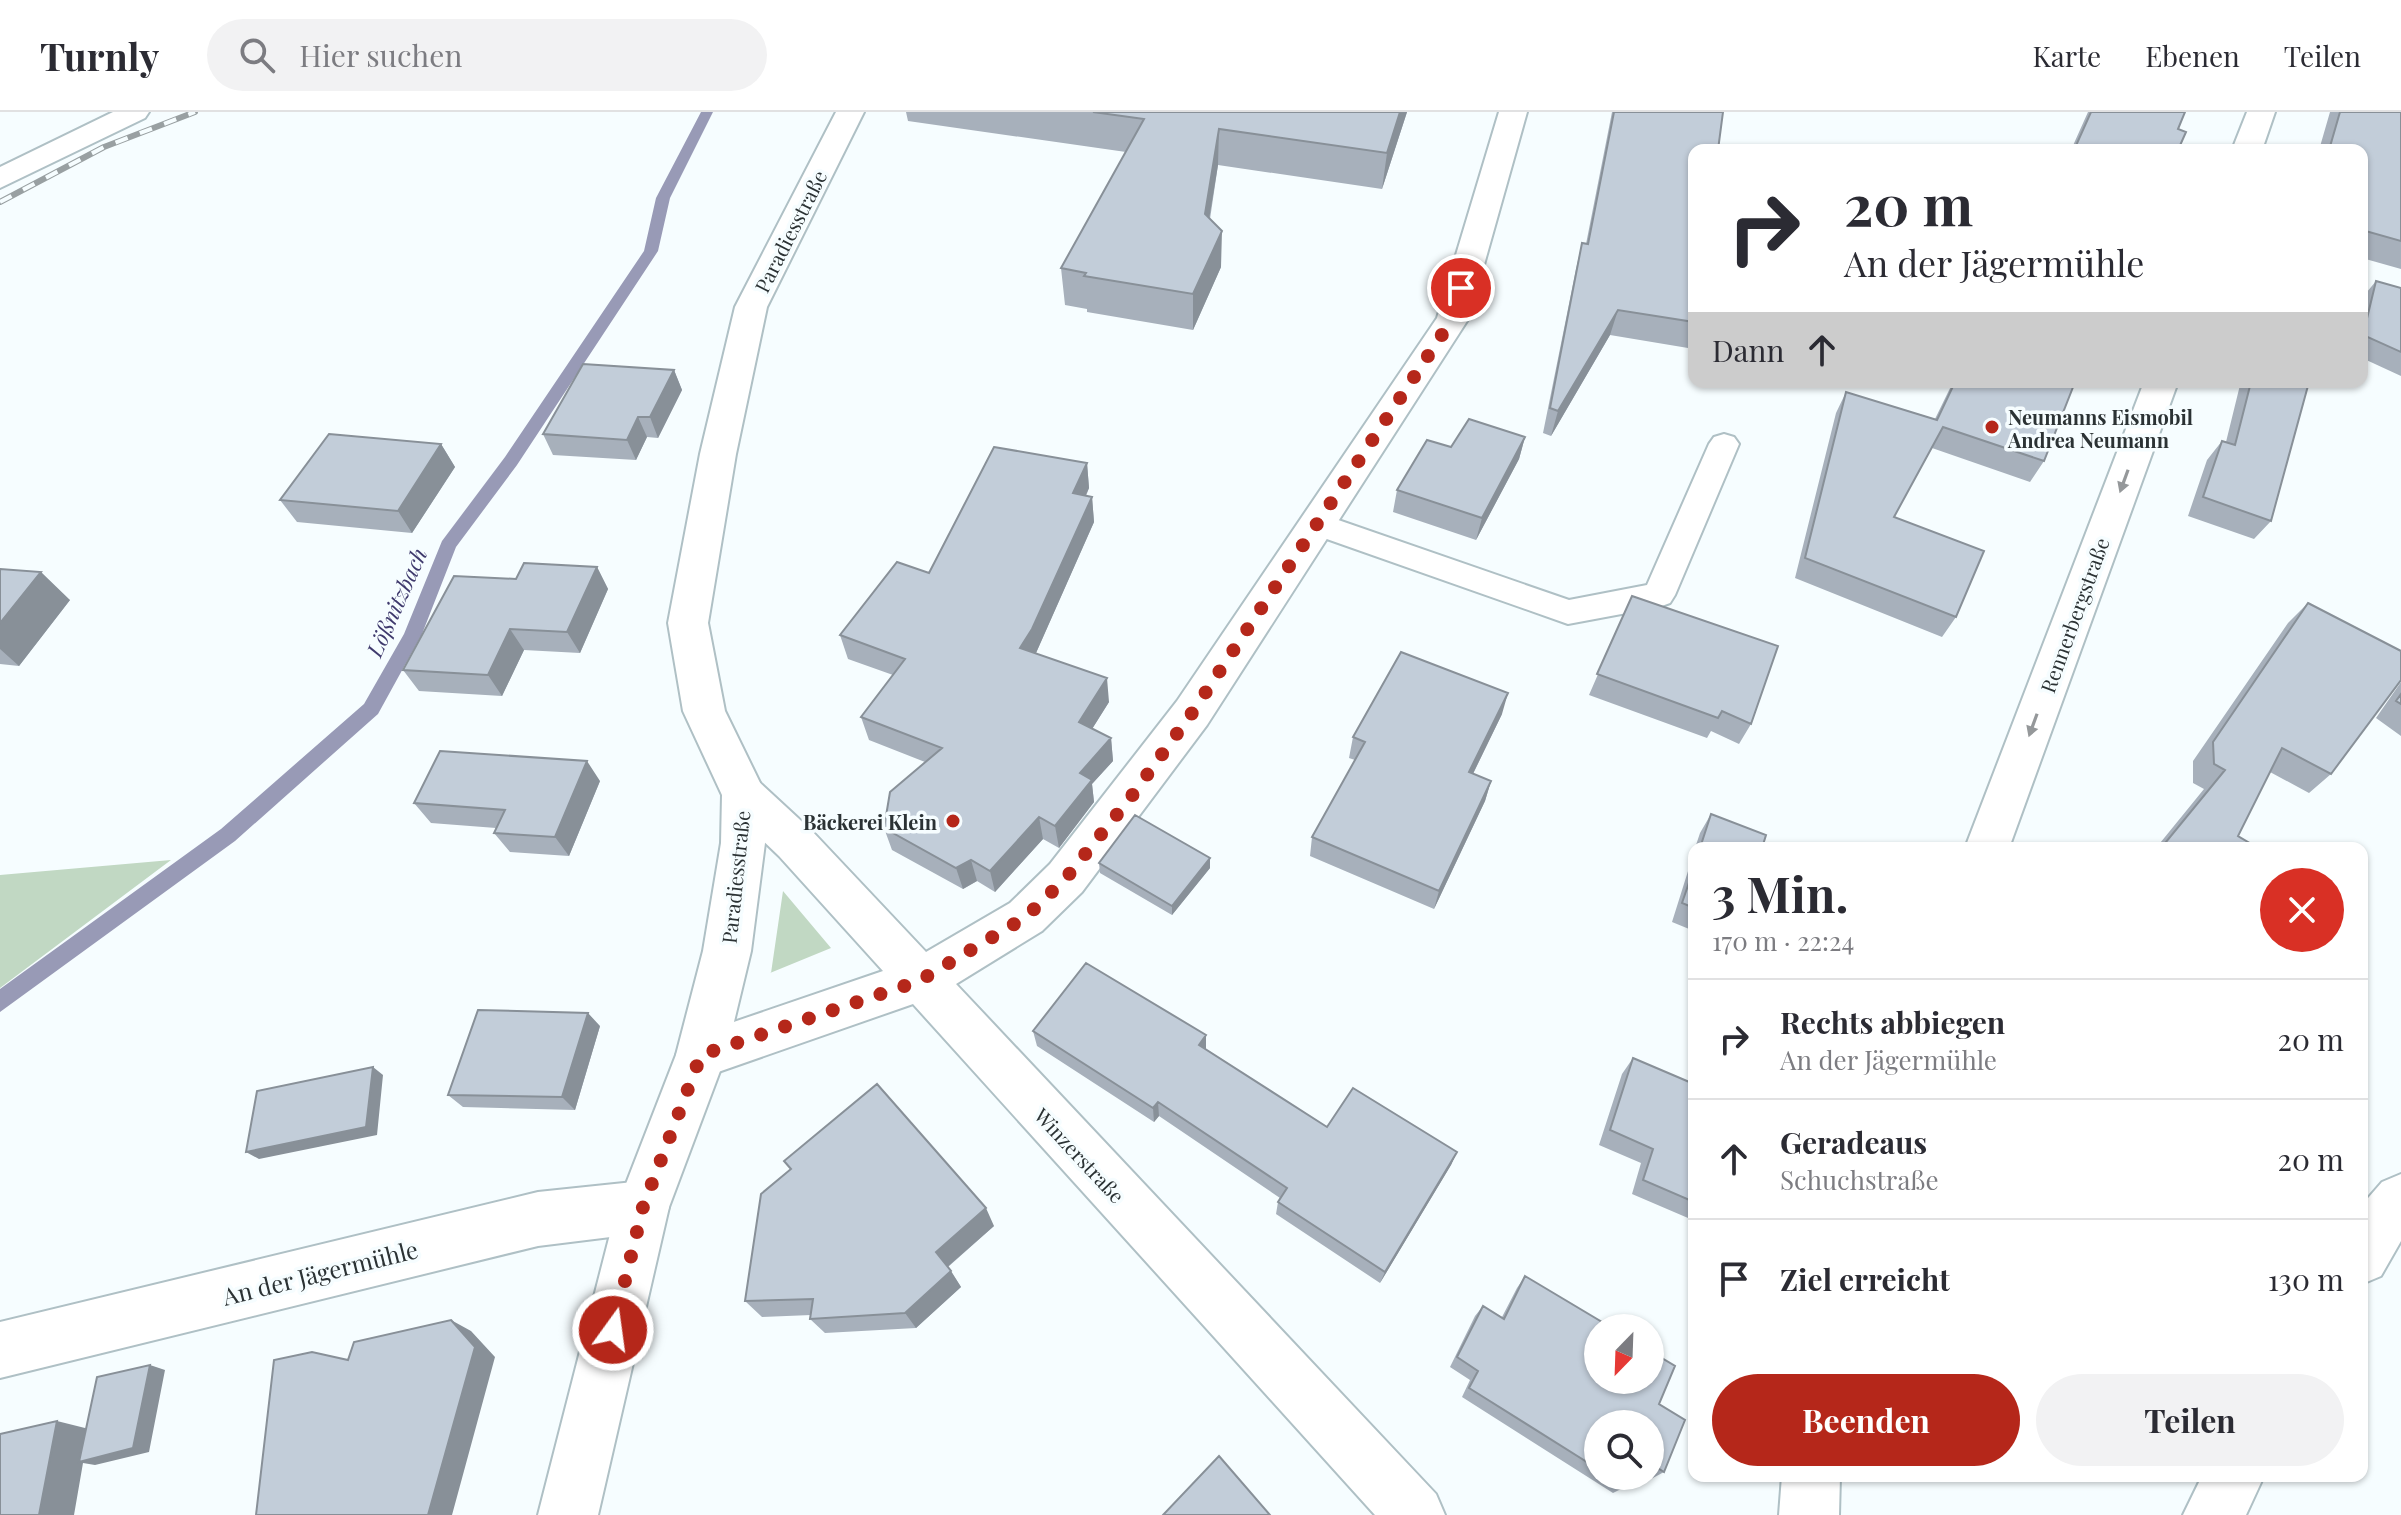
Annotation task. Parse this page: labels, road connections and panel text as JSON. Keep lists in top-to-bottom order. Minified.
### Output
{"streets":{"street":["Paradiesstraße","Rennerbergstraße","Winzerstraße","An der Jägermühle"]},"crossings":[["Paradiesstraße","Winzerstraße"],["Paradiesstraße","An der Jägermühle"]],"one_way":["Rennerbergstraße"],"water":["Lößnitzbach"],"places":["Neumanns Eismobil Andrea Neumann","Bäckerei Klein"],"north":"bottom left","page":{"header":"Turnly","search":"Hier suchen","nav":["Karte","Ebenen","Teilen"],"turn":["20 m","An der Jägermühle"],"then":"Dann","heading":["3 Min.","170 m · 22:24"],"list":[{"name":"Rechts abbiegen","note":"An der Jägermühle","value":"20 m"},{"name":"Geradeaus","note":"Schuchstraße","value":"20 m"},{"name":"Ziel erreicht","value":"130 m"}],"buttons":["Beenden","Teilen"]}}
